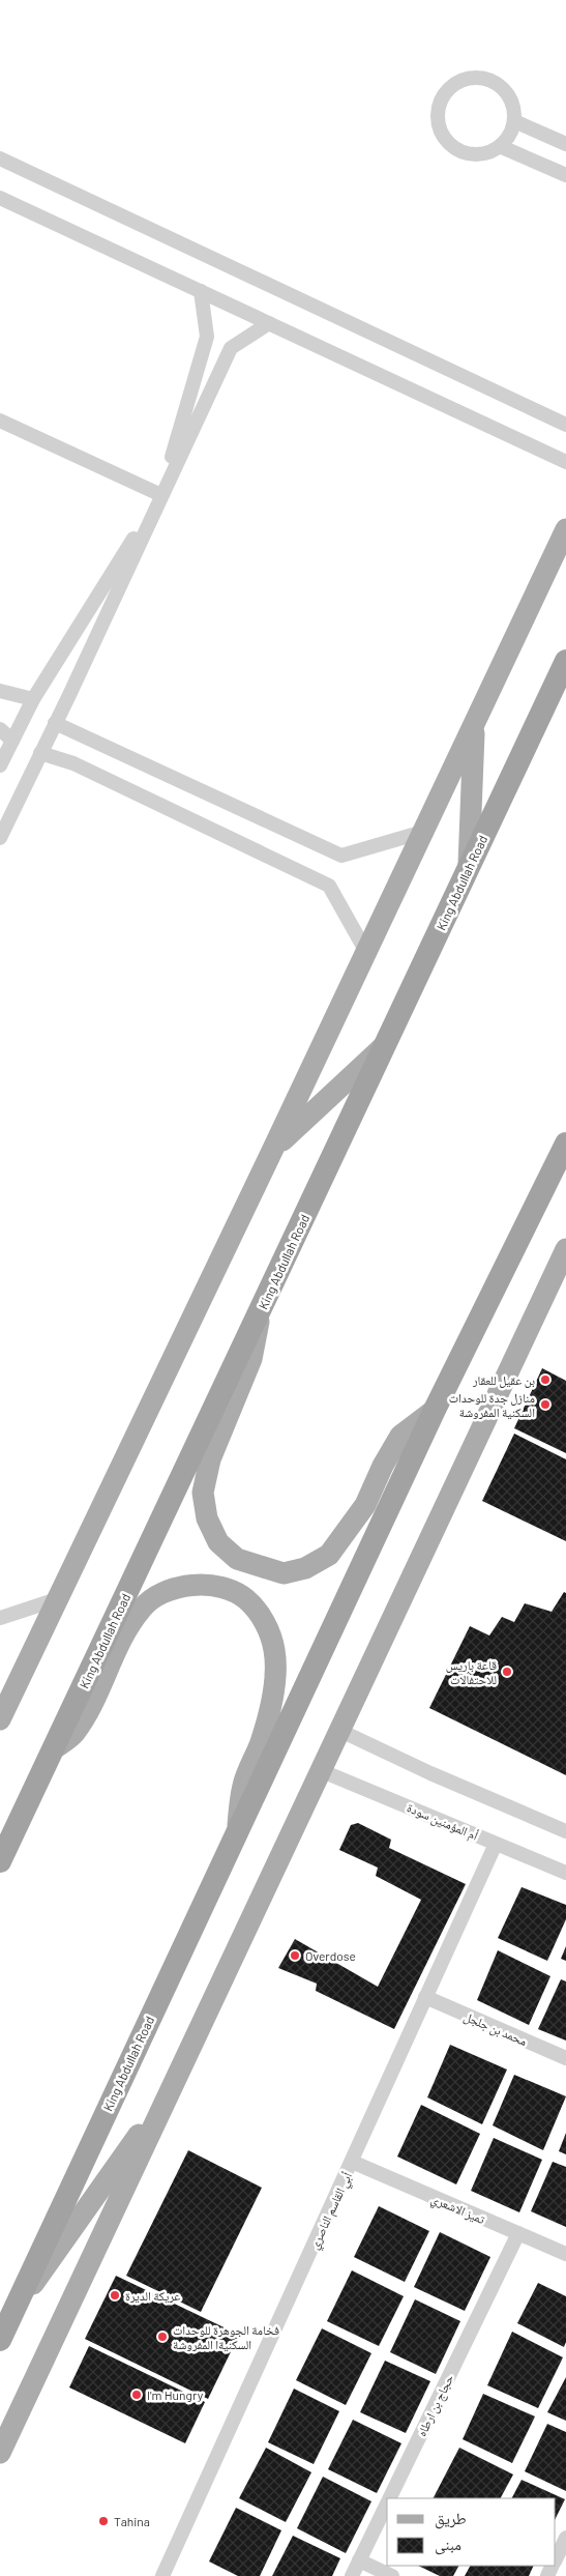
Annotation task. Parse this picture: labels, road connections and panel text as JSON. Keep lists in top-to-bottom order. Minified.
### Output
{"streets":{"highway":["King Abdullah Road"],"street":["أم المؤمنين سودة","محمد بن جلجل","تميز الاشعري","أبي القاسم الناصري","حجاج بن ارطاه"]},"crossings":[["أم المؤمنين سودة","أبي القاسم الناصري"],["محمد بن جلجل","أبي القاسم الناصري"],["تميز الاشعري","أبي القاسم الناصري"],["تميز الاشعري","حجاج بن ارطاه"]],"places":["بن عقيل للعقار","منازل جدة للوحدات السكنية المفروشة","قاعة باريس للاحتفالات","Overdose","عريكة الديرة","فخامة الجوهرة للوحدات السكنيةا المفروشة","I'm Hungry","Tahina"],"legend":["طريق","مبنى"]}
